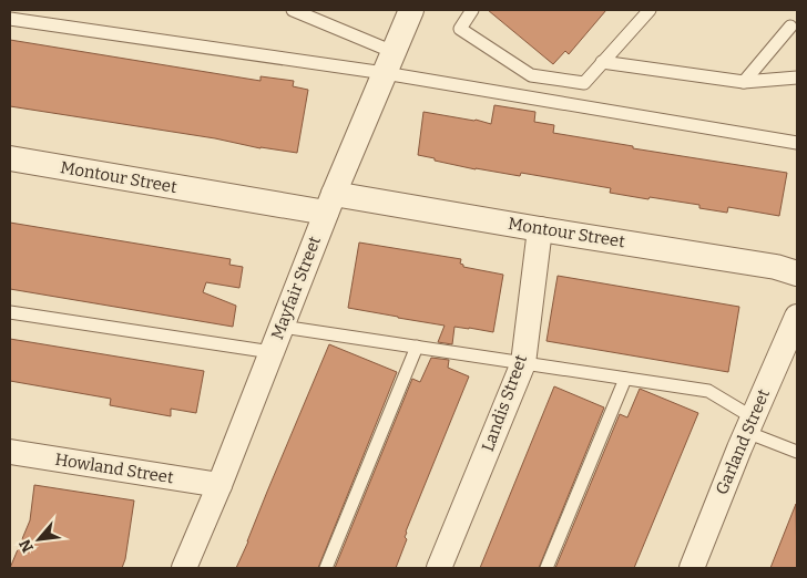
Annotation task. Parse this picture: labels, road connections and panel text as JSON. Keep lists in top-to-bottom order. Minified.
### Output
{"streets":{"street":["Montour Street","Mayfair Street","Landis Street","Garland Street","Howland Street"]},"crossings":[["Montour Street","Mayfair Street"],["Montour Street","Landis Street"],["Mayfair Street","Howland Street"]],"north":"bottom left"}
